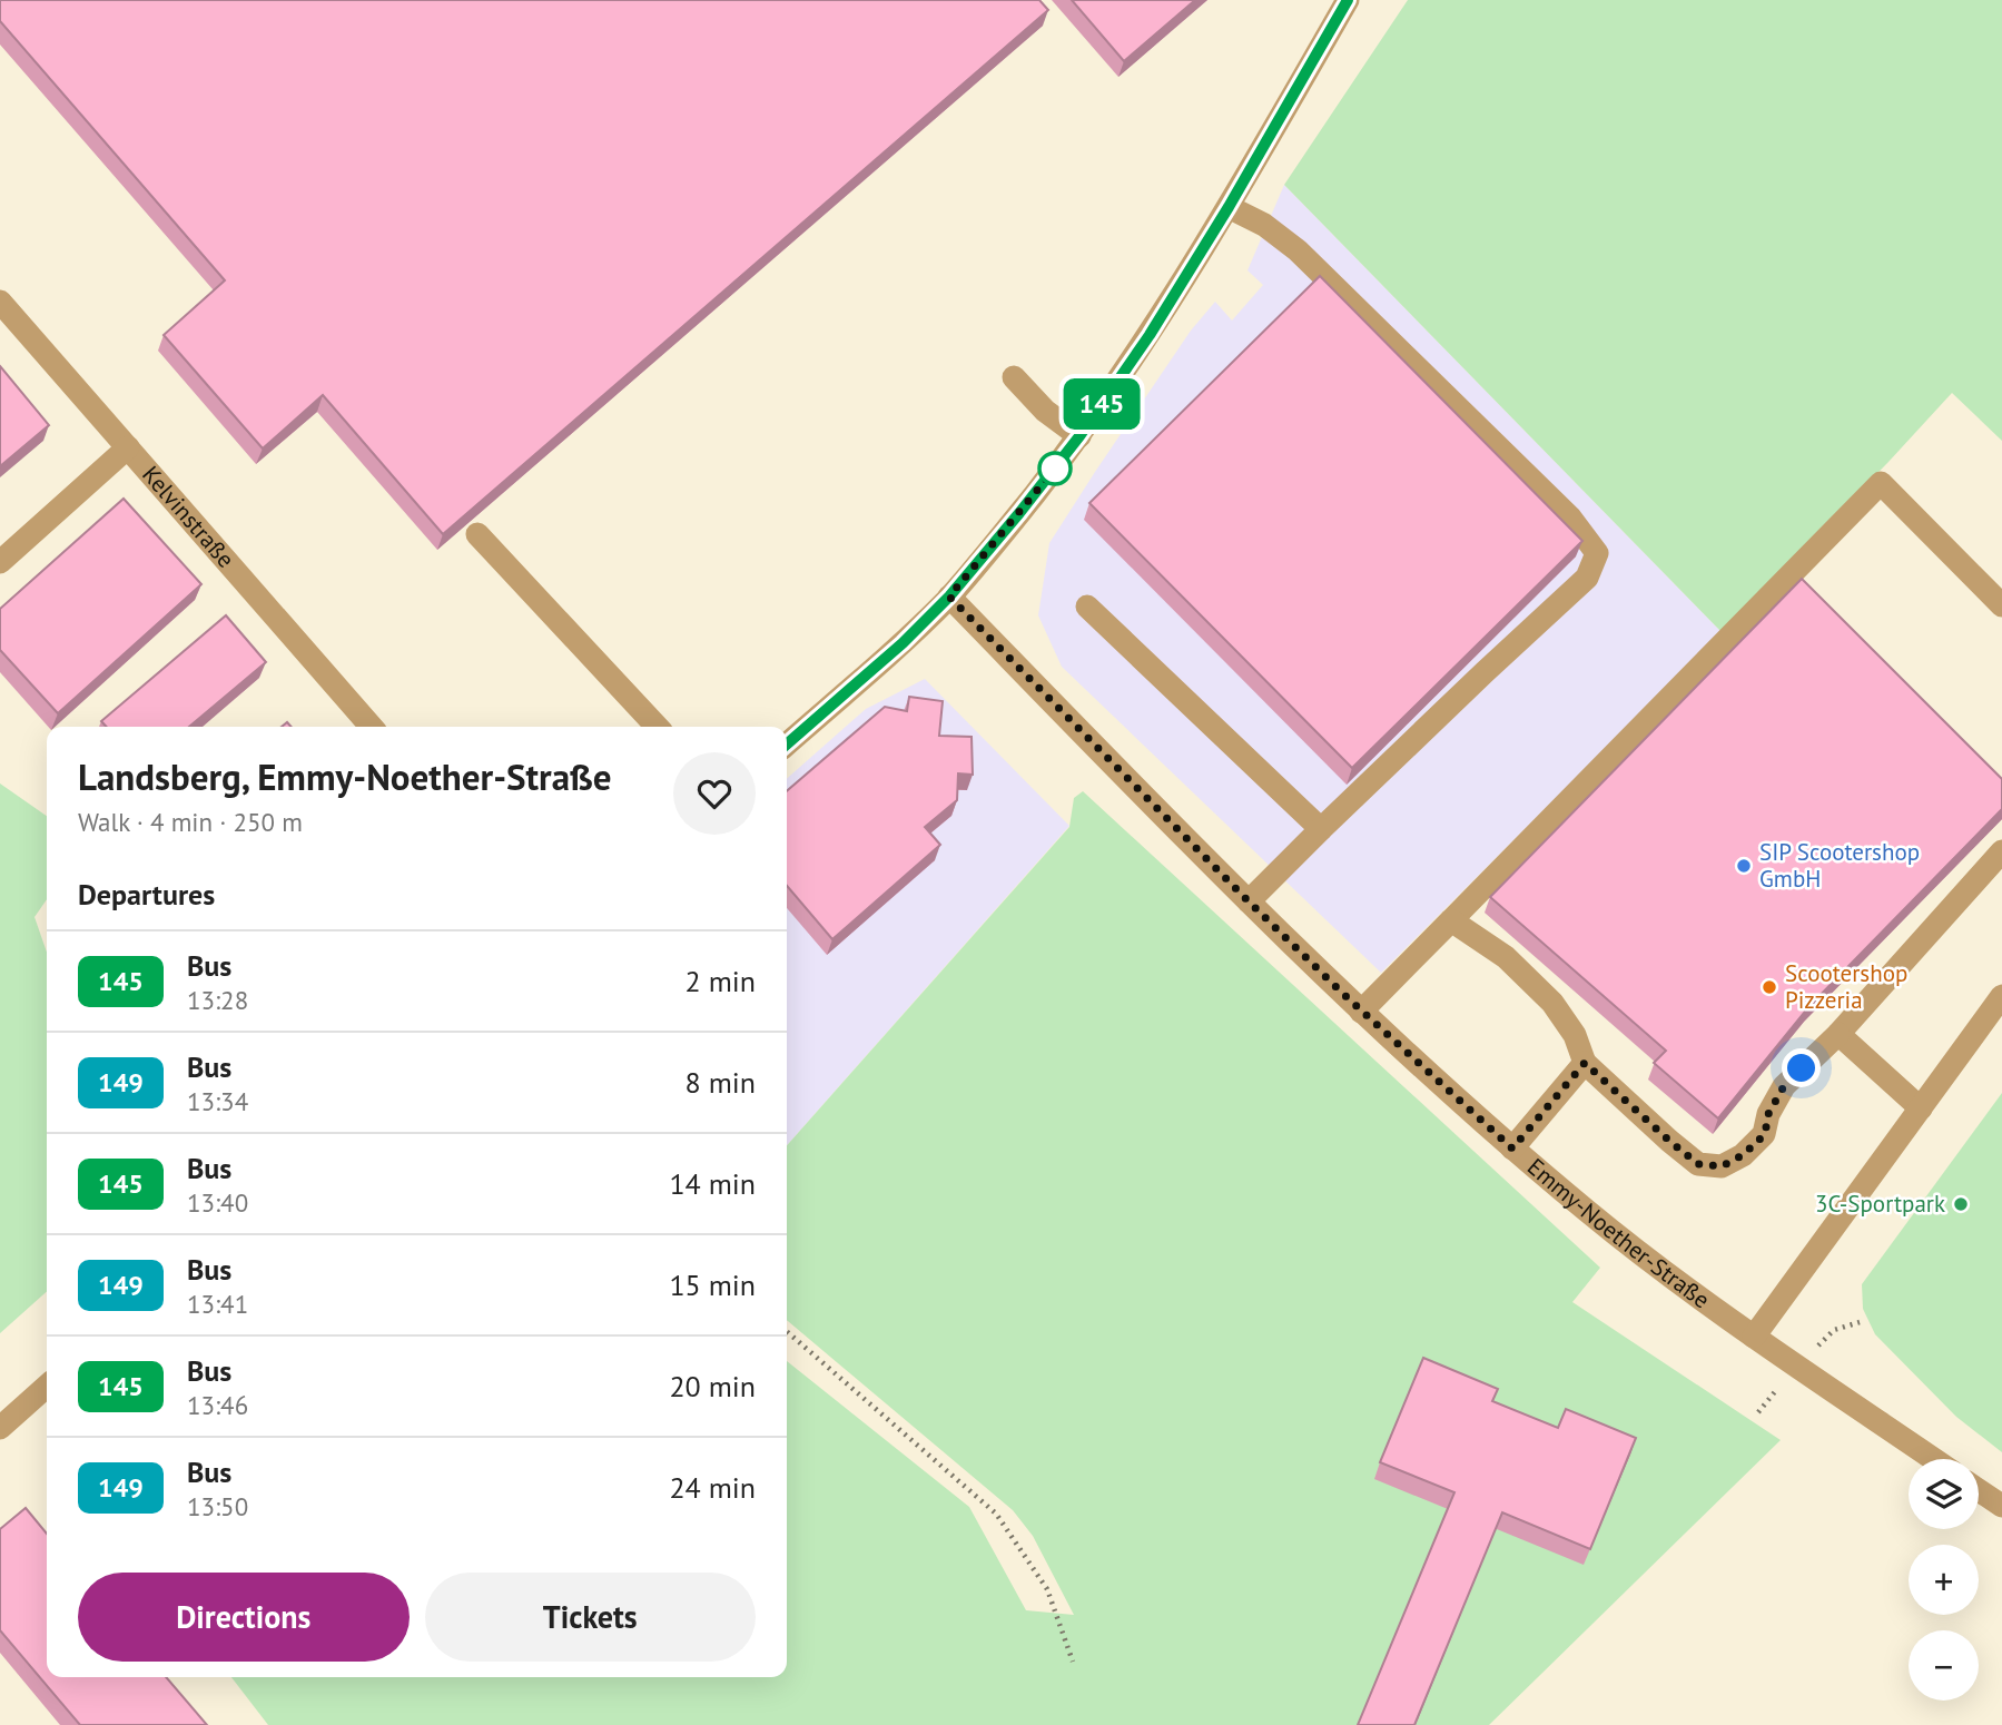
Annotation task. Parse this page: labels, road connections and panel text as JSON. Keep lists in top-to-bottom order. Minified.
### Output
{"streets":{"street":["Kelvinstraße","Emmy-Noether-Straße"]},"places":["SIP Scootershop GmbH","Scootershop Pizzeria","3C-Sportpark"],"lines":["bus line 145"],"page":{"on_map":"145","heading":[["Landsberg, Emmy-Noether-Straße","Walk · 4 min · 250 m"],"Departures"],"list":[{"mark":"145","name":"Bus","note":"13:28","value":"2 min"},{"mark":"149","name":"Bus","note":"13:34","value":"8 min"},{"mark":"145","name":"Bus","note":"13:40","value":"14 min"},{"mark":"149","name":"Bus","note":"13:41","value":"15 min"},{"mark":"145","name":"Bus","note":"13:46","value":"20 min"},{"mark":"149","name":"Bus","note":"13:50","value":"24 min"}],"map_buttons":["+","−"],"buttons":["Directions","Tickets"]}}
